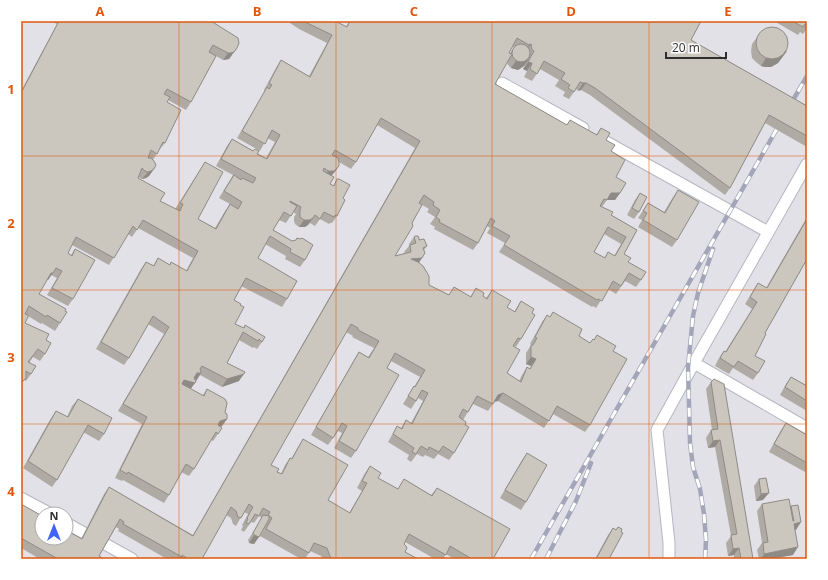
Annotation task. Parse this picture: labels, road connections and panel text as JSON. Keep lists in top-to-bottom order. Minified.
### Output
{"scale_bar":"20 m","north":"top","grid":{"columns":["A","B","C","D","E"],"rows":["1","2","3","4"]}}
